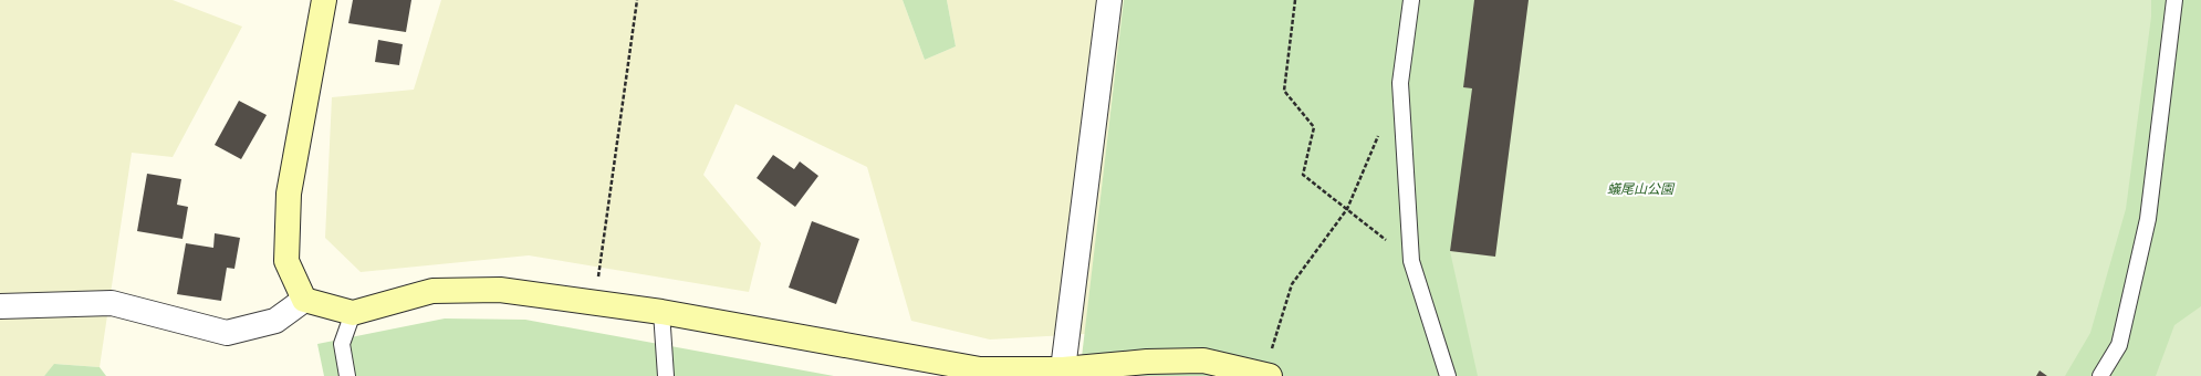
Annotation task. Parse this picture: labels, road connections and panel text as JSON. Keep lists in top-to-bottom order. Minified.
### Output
{"parks":["蟻尾山公園"]}
